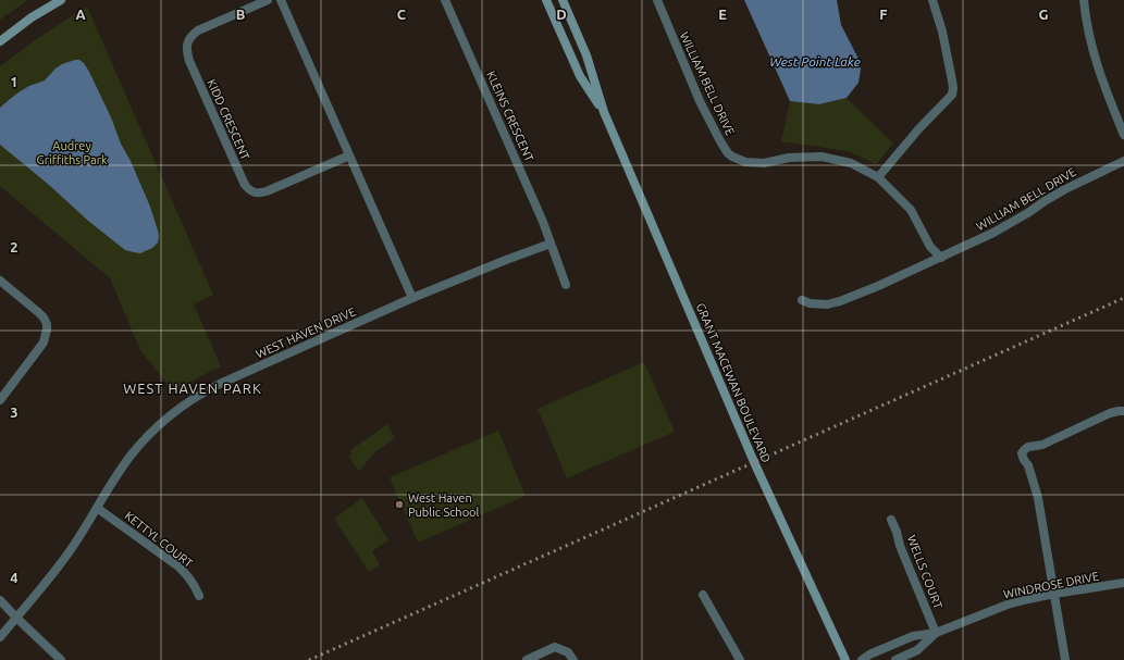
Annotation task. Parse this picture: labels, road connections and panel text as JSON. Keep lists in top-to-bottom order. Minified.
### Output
{"streets":{"main road":["GRANT MACEWAN BOULEVARD"],"street":["WILLIAM BELL DRIVE","KLEINS CRESCENT","KIDD CRESCENT","WEST HAVEN DRIVE","KETTYL COURT","WELLS COURT","WINDROSE DRIVE"]},"crossings":[["WEST HAVEN DRIVE","KETTYL COURT"],["WELLS COURT","WINDROSE DRIVE"]],"districts":["WEST HAVEN PARK"],"water":["West Point Lake"],"parks":["Audrey Griffiths Park"],"places":["West Haven Public School"],"grid":{"columns":["A","B","C","D","E","F","G"],"rows":["1","2","3","4"]}}
